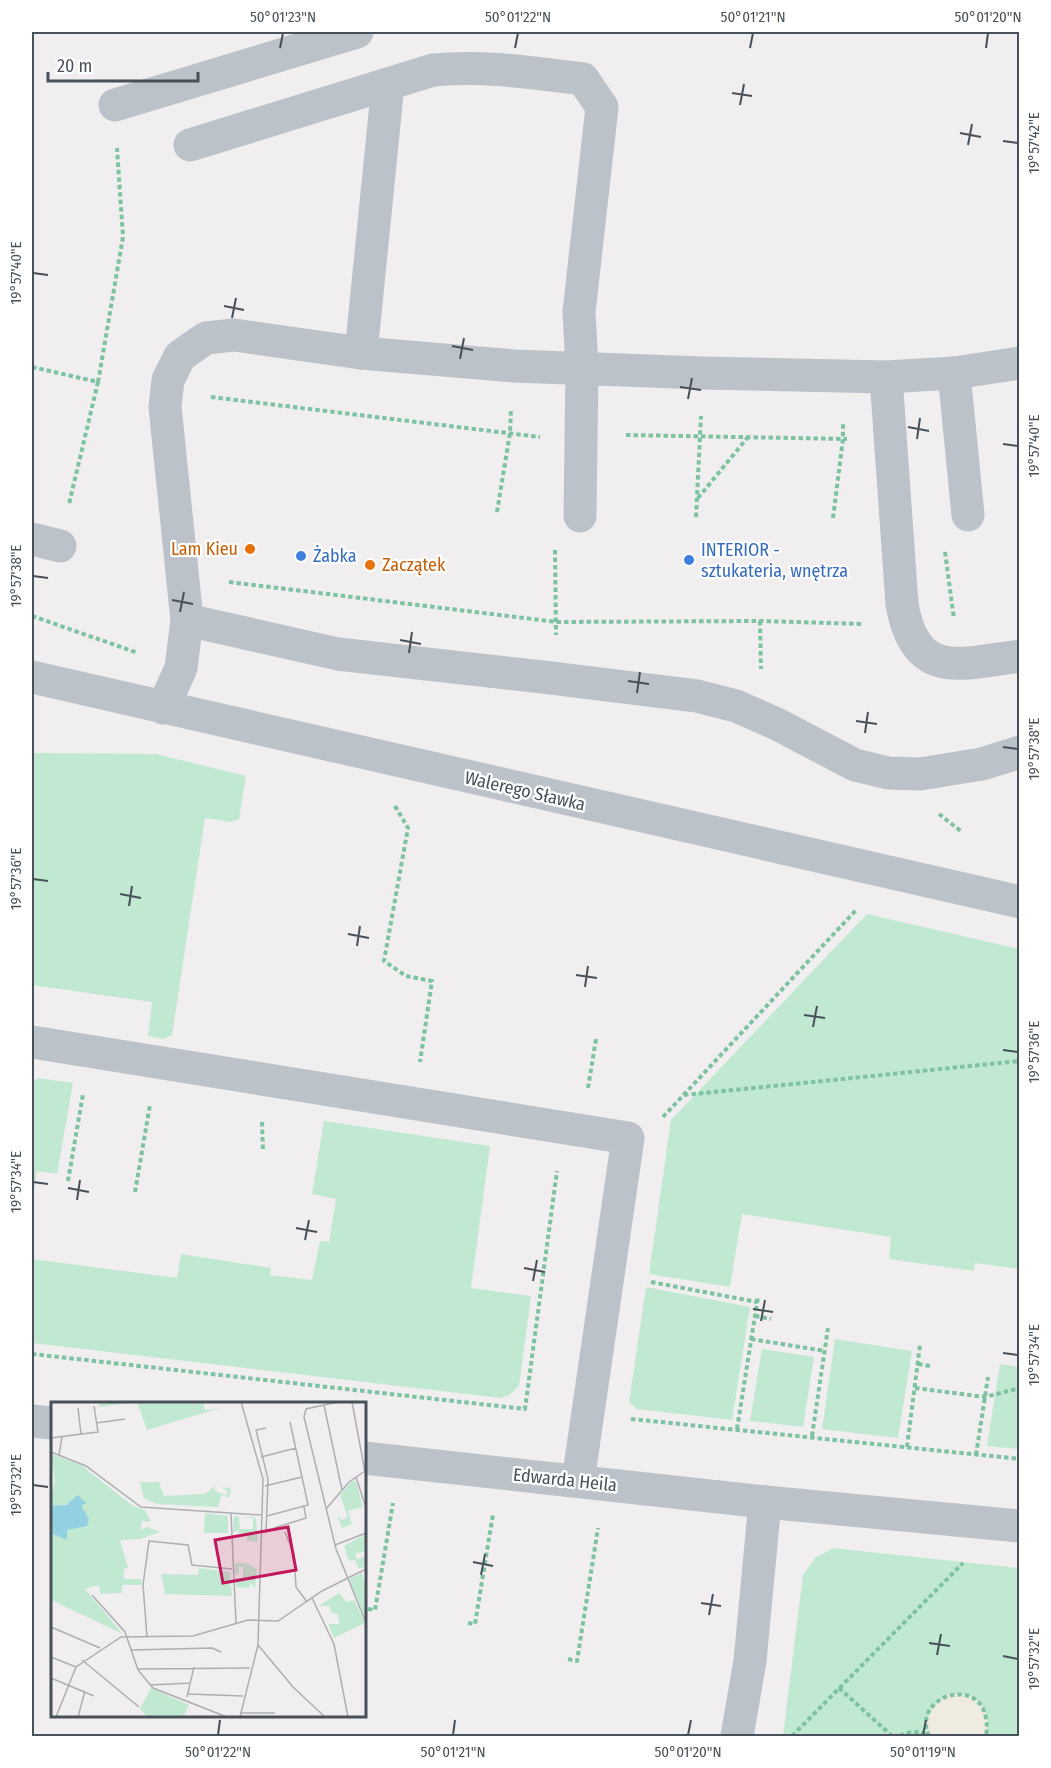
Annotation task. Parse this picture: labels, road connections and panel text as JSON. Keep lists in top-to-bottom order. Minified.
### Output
{"streets":{"street":["Walerego Sławka","Edwarda Heila"]},"places":["Lam Kieu","Żabka","INTERIOR - sztukateria, wnętrza","Zaczątek"],"scale_bar":"20 m","coordinates":["50°01'23\"N","50°01'22\"N","50°01'21\"N","50°01'20\"N","19°57'42\"E","19°57'40\"E","19°57'38\"E","19°57'36\"E","19°57'34\"E","19°57'32\"E","50°01'19\"N"]}
